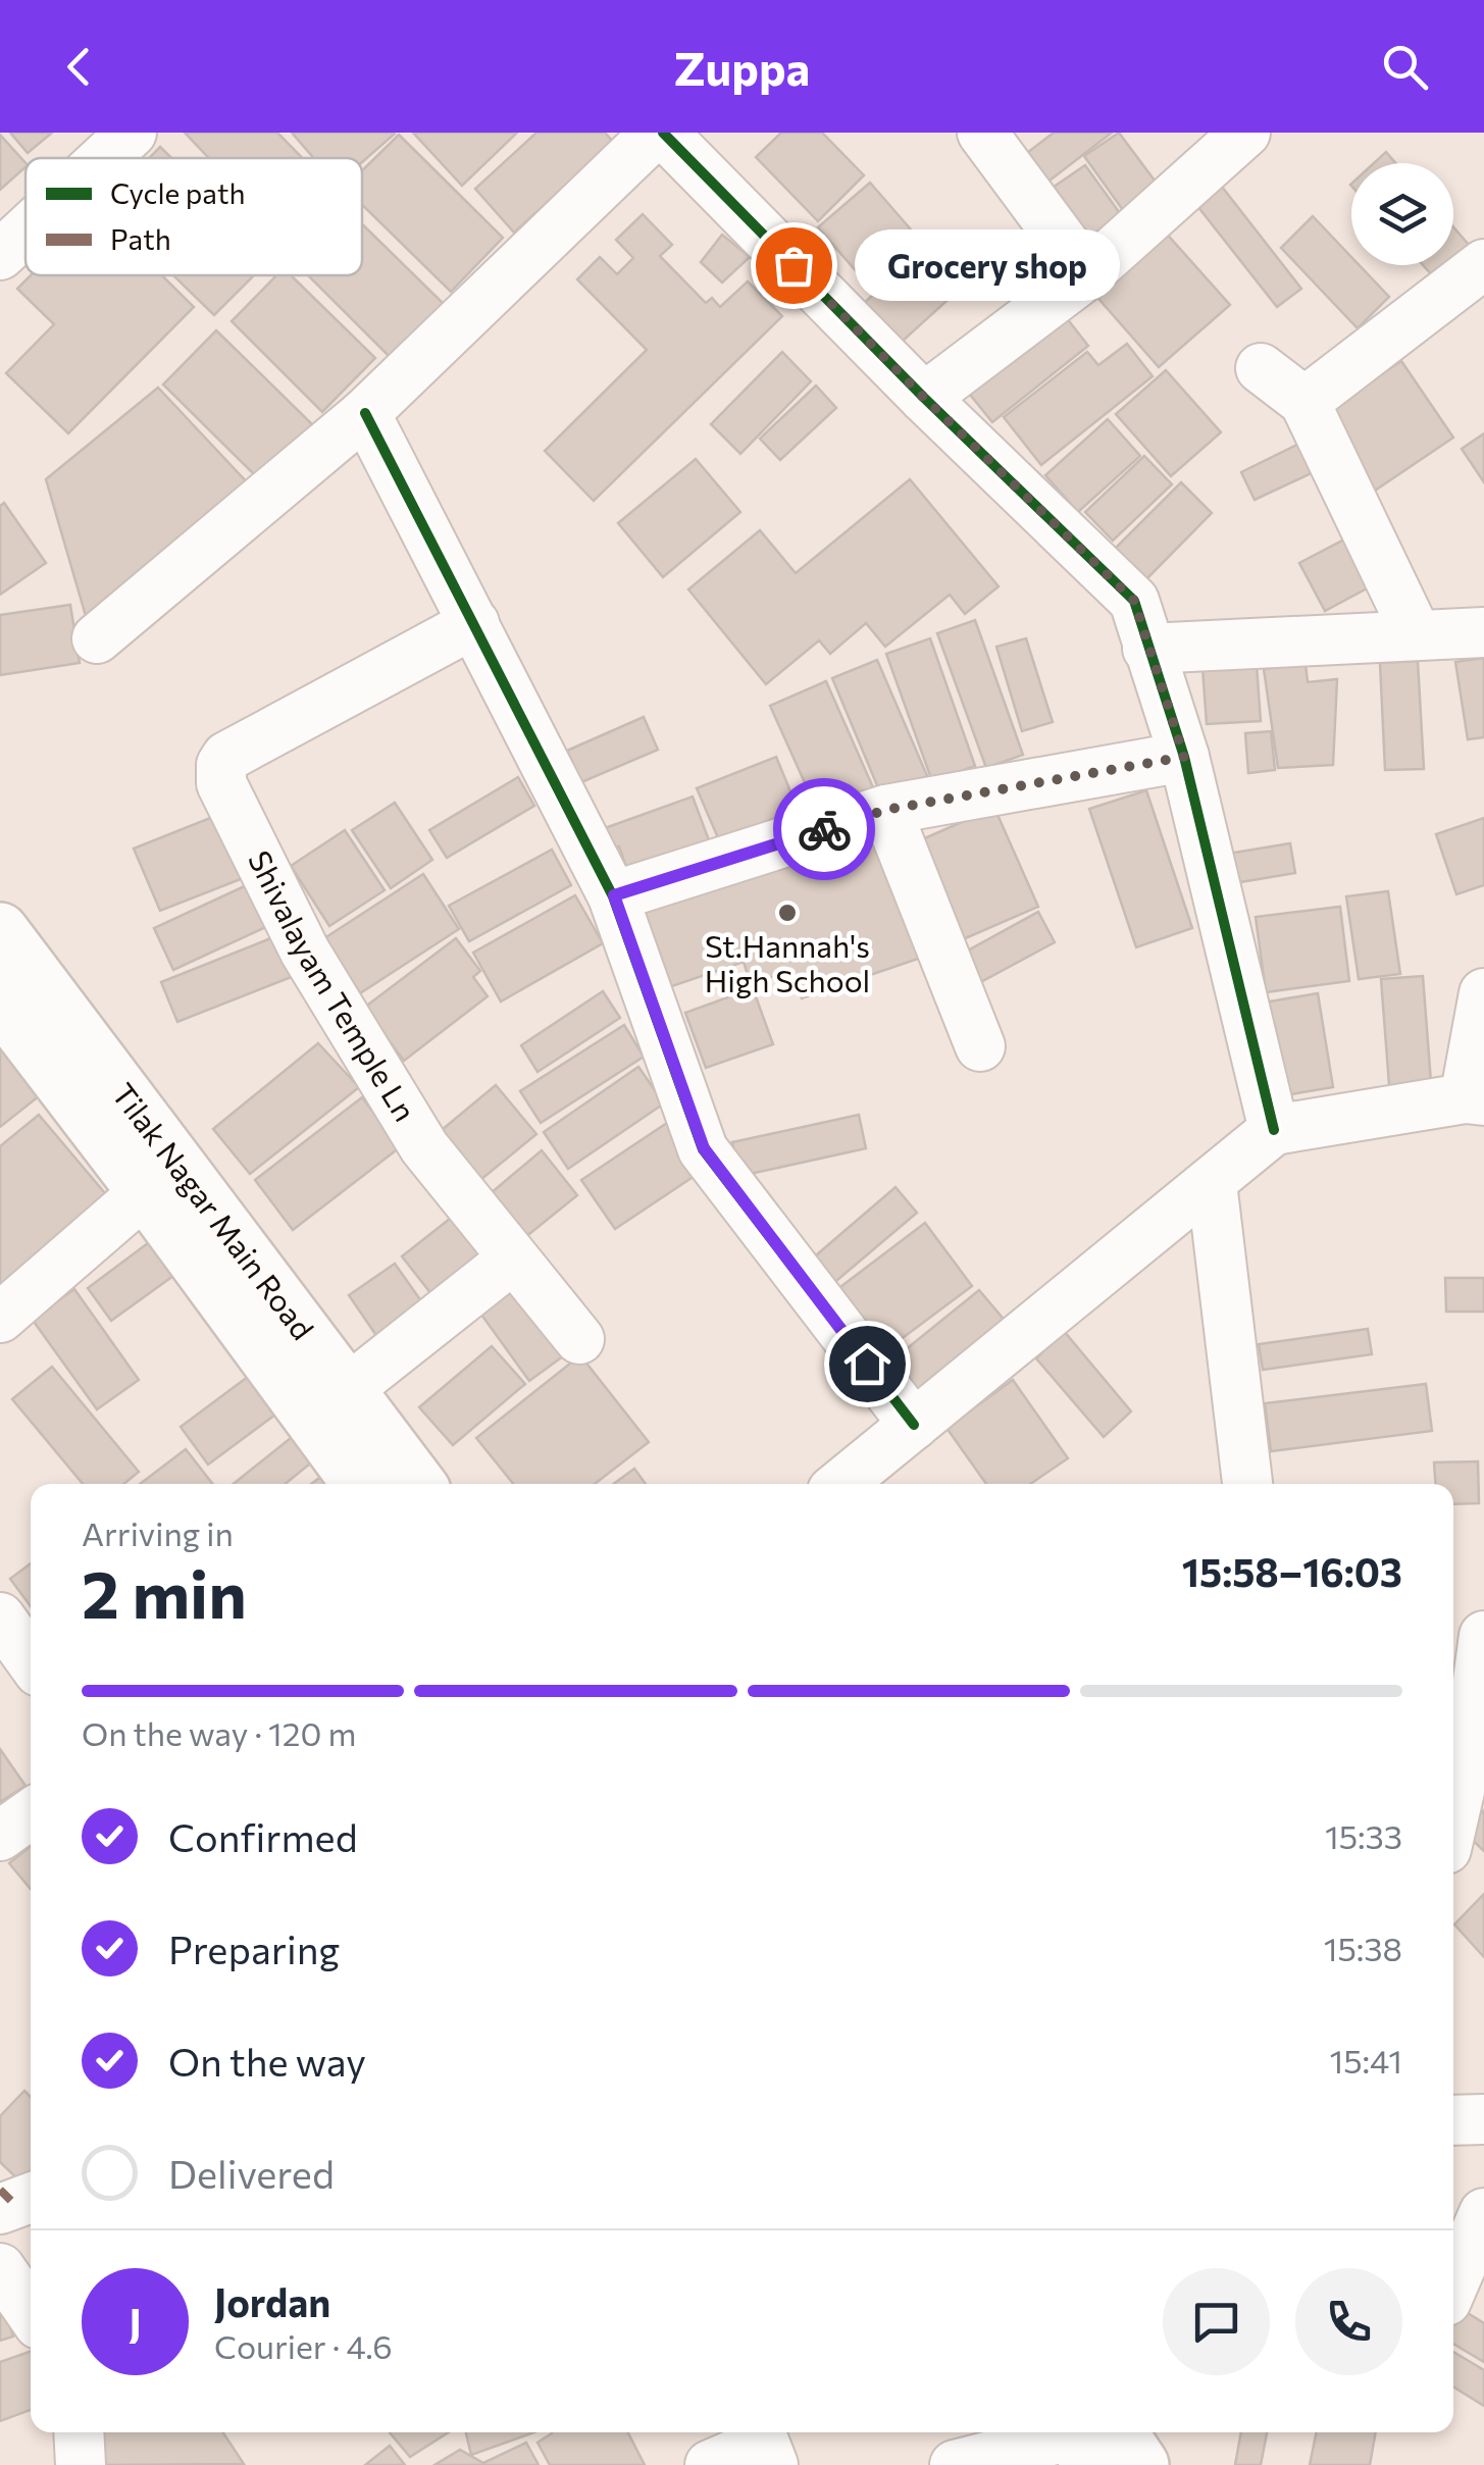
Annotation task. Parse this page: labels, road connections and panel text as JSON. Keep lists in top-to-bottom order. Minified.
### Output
{"streets":{"main road":["Tilak Nagar Main Road"],"street":["Shivalayam Temple Ln"]},"places":["Grocery shop","St.Hannah's High School"],"legend":["Cycle path","Path"],"page":{"header":"Zuppa","bubble":"Grocery shop","heading":["2 min","Arriving in","15:58–16:03"],"panel":["Jordan","Courier · 4.6"],"bar":"On the way · 120 m","list":[["Confirmed","15:33"],["Preparing","15:38"],["On the way","15:41"],"Delivered"],"round":"J"}}
